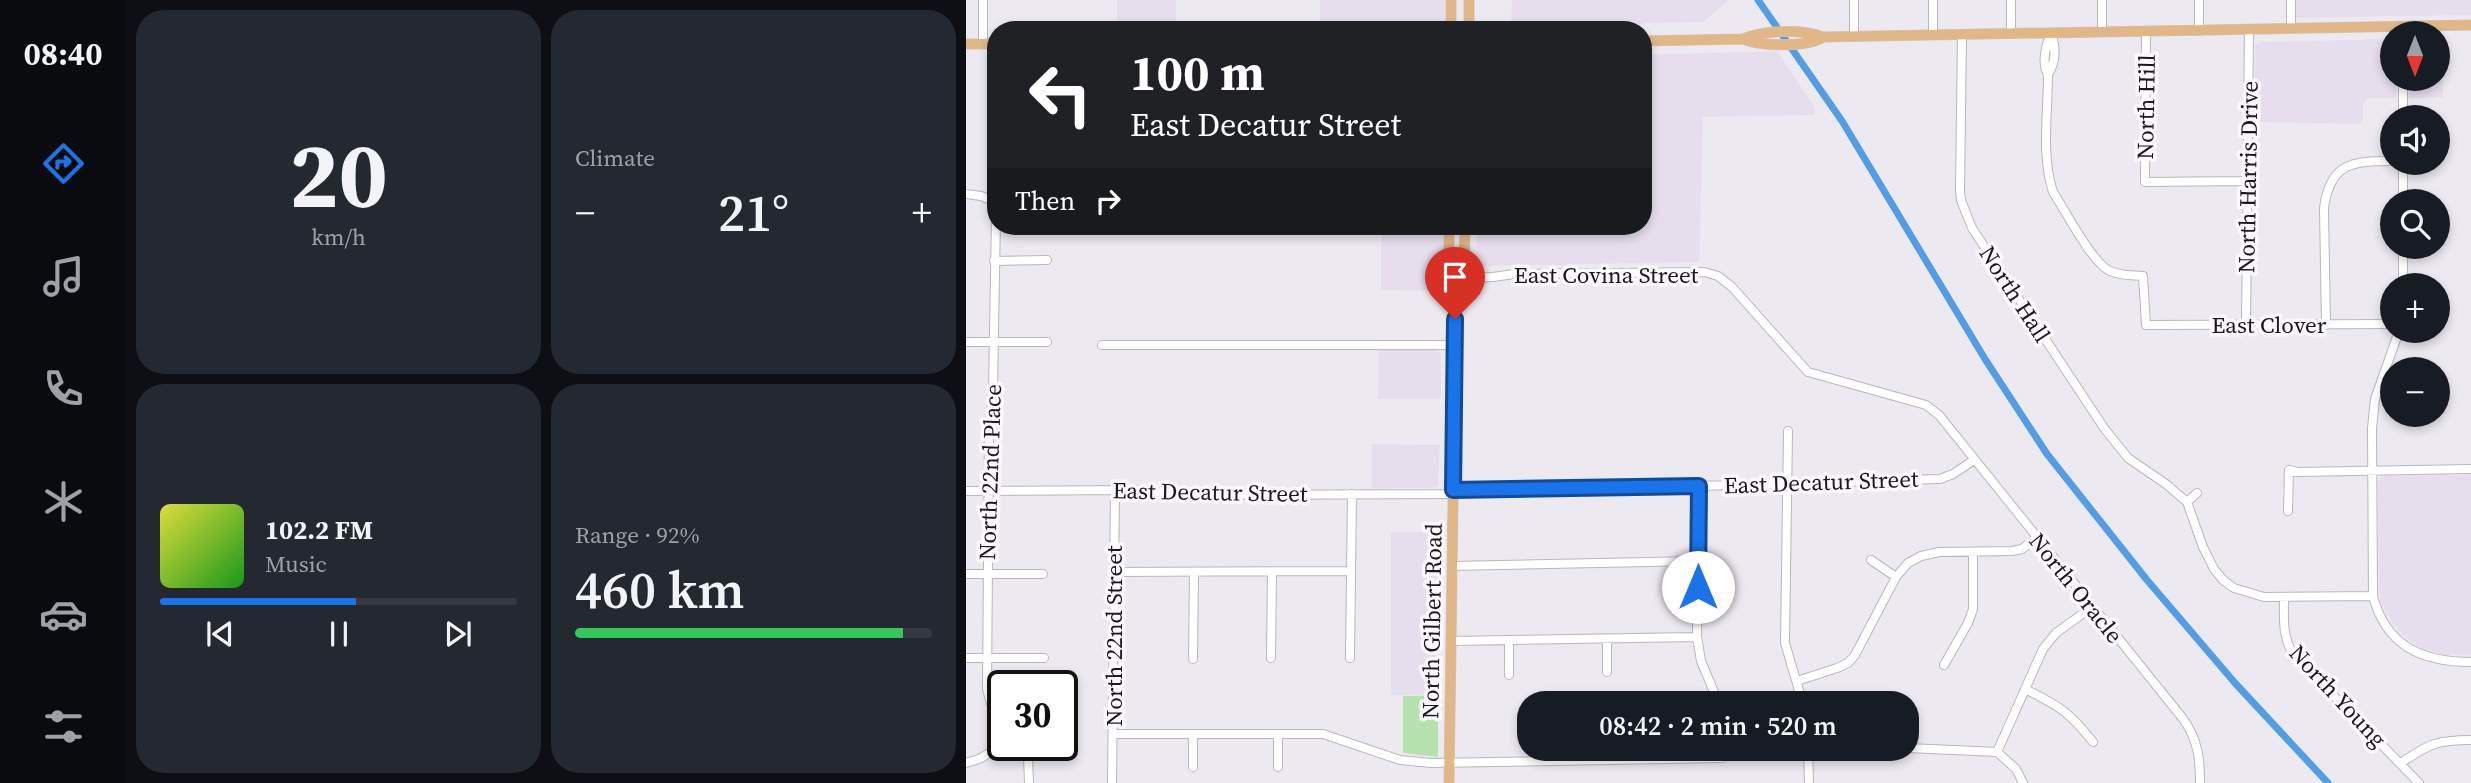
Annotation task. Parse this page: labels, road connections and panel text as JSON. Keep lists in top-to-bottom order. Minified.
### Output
{"streets":{"main road":["North Gilbert Road"],"street":["North Hill","North Harris Drive","East Covina Street","North Hall","East Clover","North 22nd Place","East Decatur Street","North Oracle","North 22nd Street","North Young"]},"crossings":[["North Hill","North Harris Drive"],["North Harris Drive","East Clover"],["East Covina Street","North Oracle"],["East Covina Street","North Gilbert Road"],["North 22nd Place","East Decatur Street"],["East Decatur Street","North Oracle"],["East Decatur Street","North Gilbert Road"],["East Decatur Street","North 22nd Street"]],"north":"bottom","page":{"tabs":"08:40","tile":[["20","km/h"],"Climate",["Range · 92%","460 km"]],"map_buttons":["+","−"],"turn":["100 m","East Decatur Street"],"then":"Then","heat":["−","21°","+"],"song":["102.2 FM","Music"],"limit":"30","trip":"08:42 · 2 min · 520 m"}}
